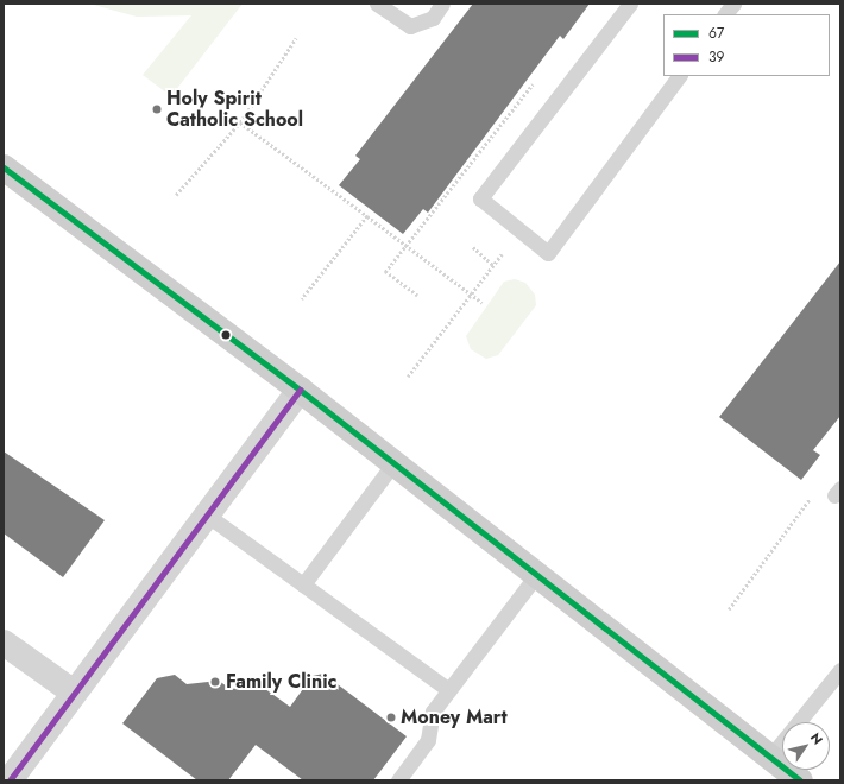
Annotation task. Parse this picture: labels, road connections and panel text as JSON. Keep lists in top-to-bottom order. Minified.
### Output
{"places":["Holy Spirit Catholic School","Family Clinic","Money Mart"],"lines":["transit line 67","transit line 39"],"legend":["67","39"],"north":"top right"}
